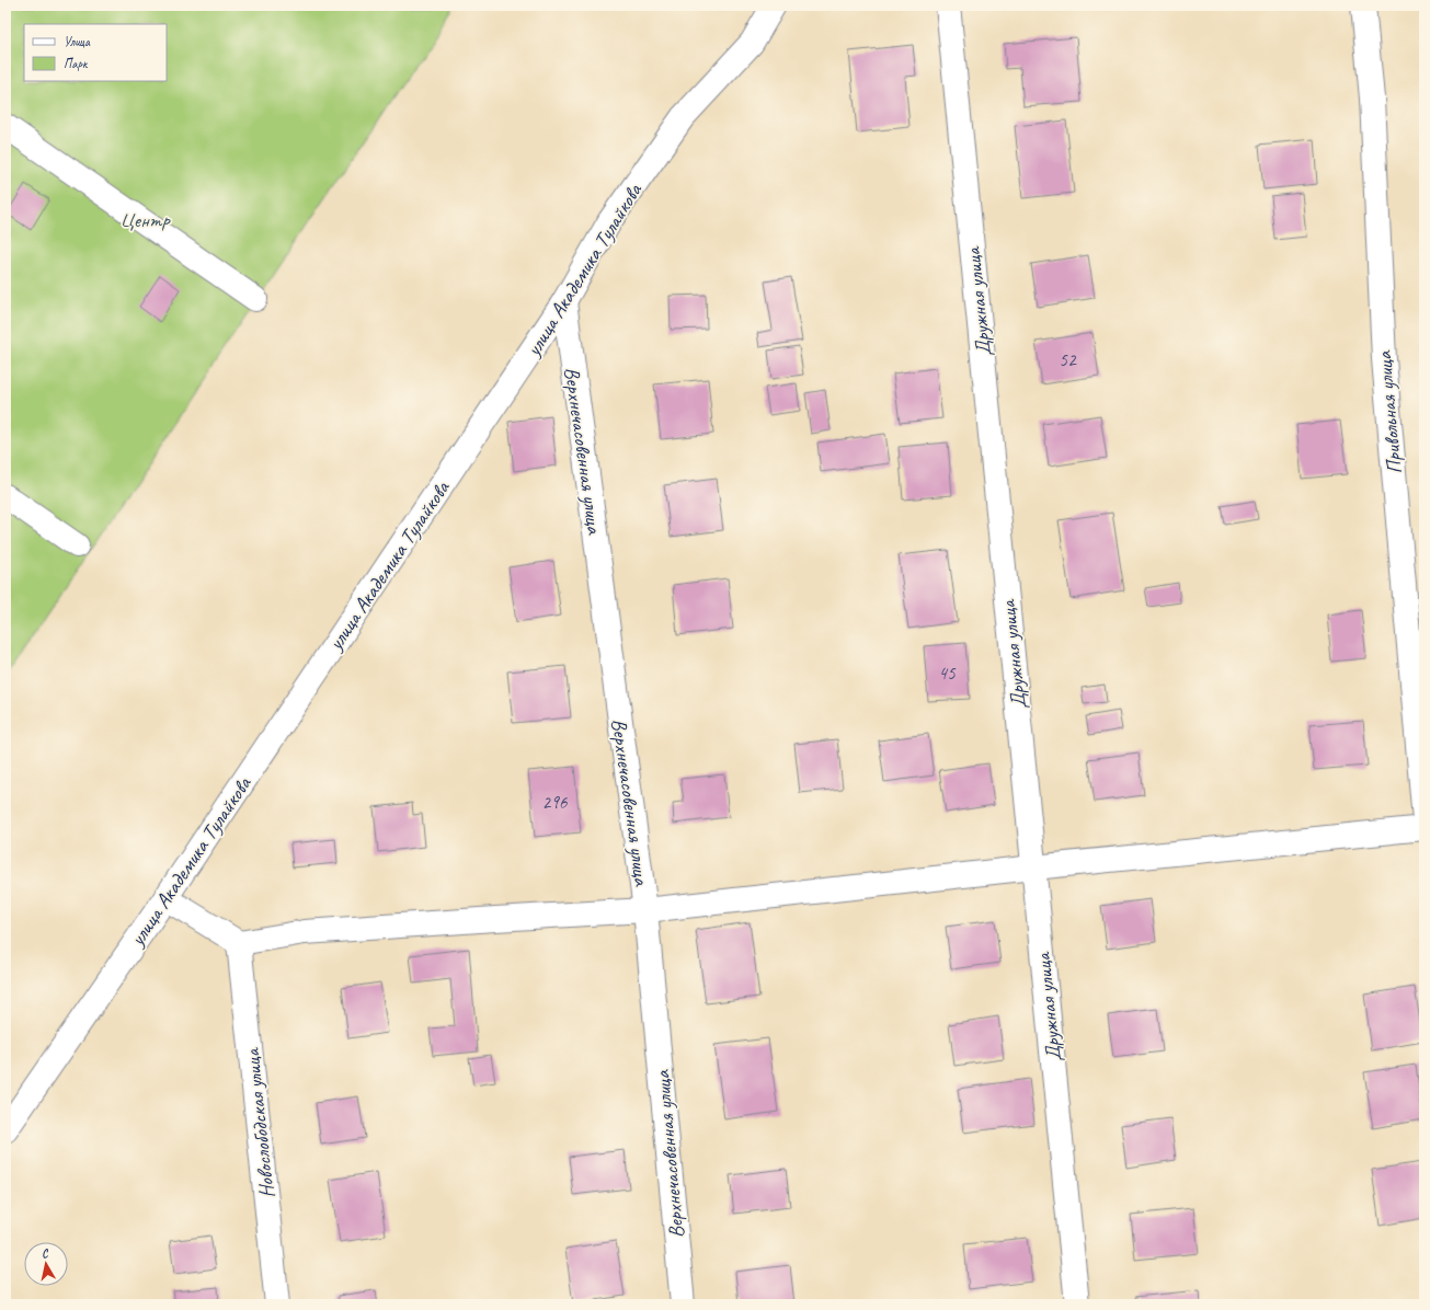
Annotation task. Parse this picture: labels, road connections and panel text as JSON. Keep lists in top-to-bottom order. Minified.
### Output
{"streets":{"street":["улица Академика Тулайкова","Дружная улица","Привольная улица","Верхнечасовенная улица","Новослободская улица"]},"crossings":[["улица Академика Тулайкова","Верхнечасовенная улица"]],"parks":["Центр"],"house_numbers":["52","45","296"],"legend":["Улица","Парк"],"north":"top"}
